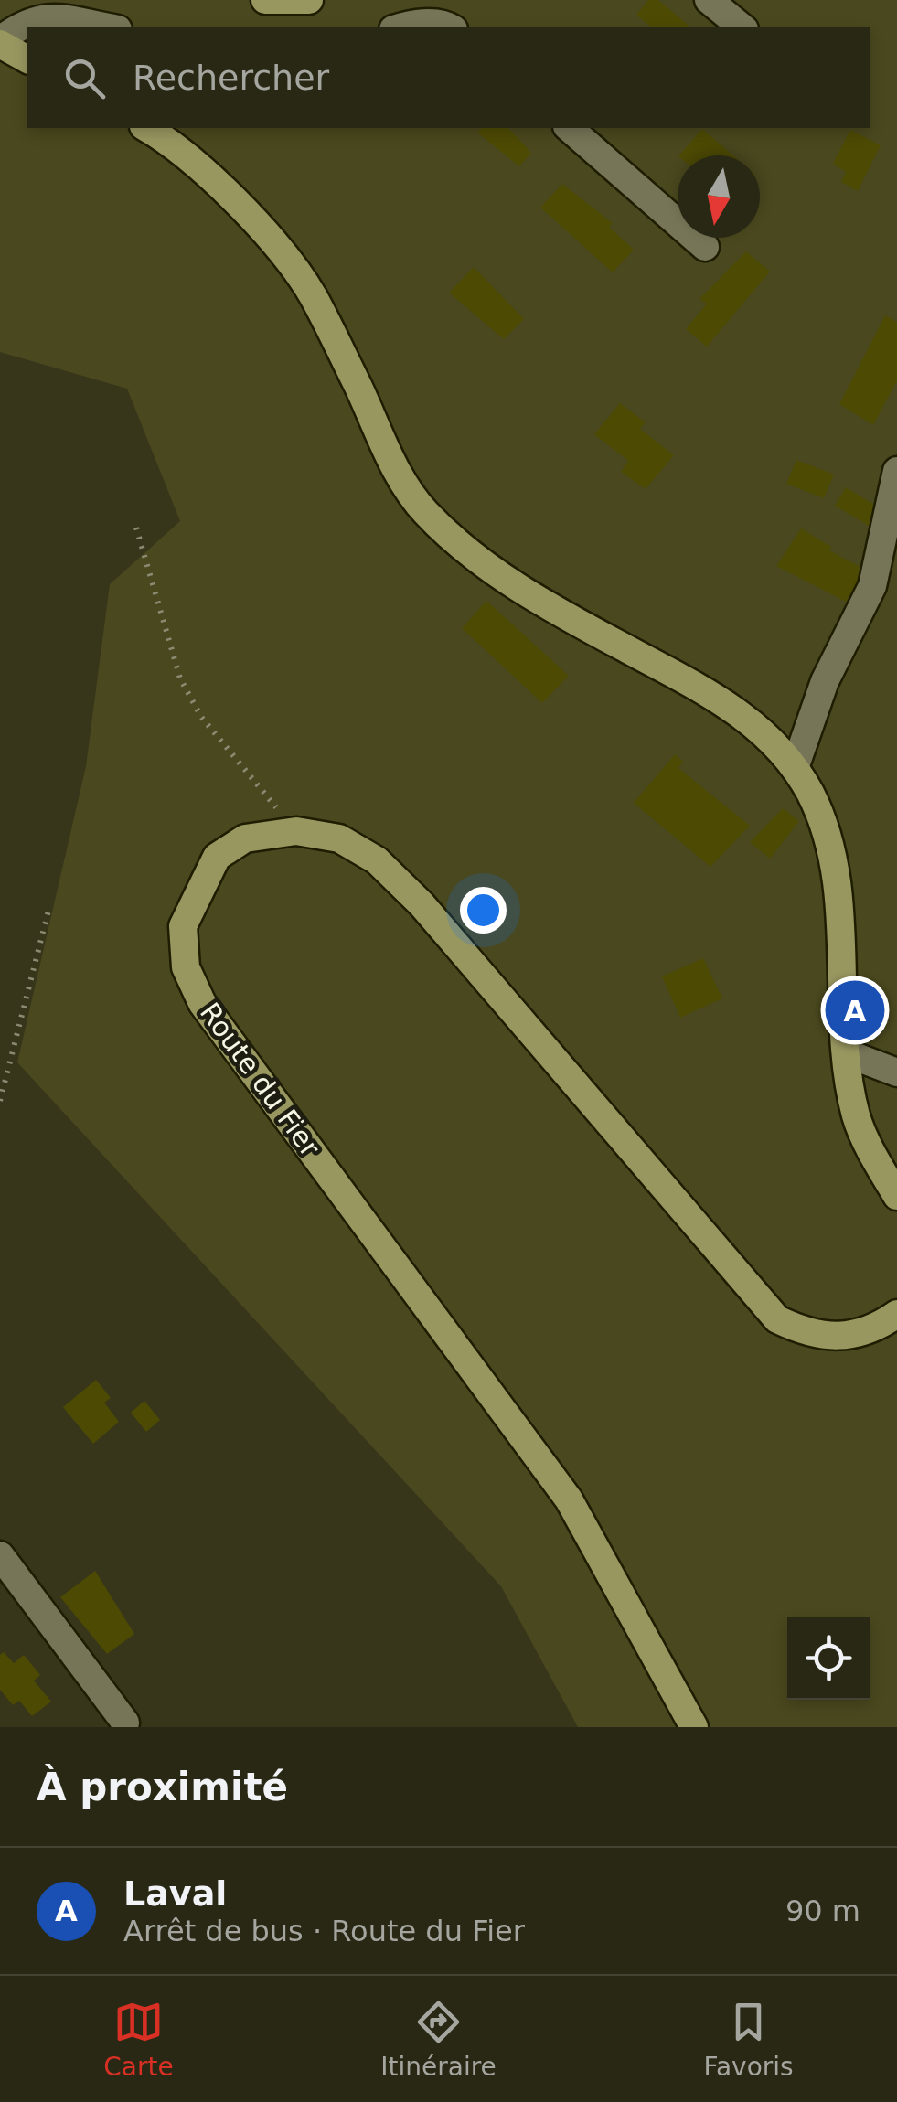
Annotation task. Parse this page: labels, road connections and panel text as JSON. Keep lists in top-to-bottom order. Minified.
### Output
{"streets":{"main road":["Route du Fier"]},"north":"bottom","page":{"search":"Rechercher","pins":"A","heading":"À proximité","list":[{"mark":"A","name":"Laval","note":"Arrêt de bus · Route du Fier","value":"90 m"}],"nav":["Carte","Itinéraire","Favoris"]}}
